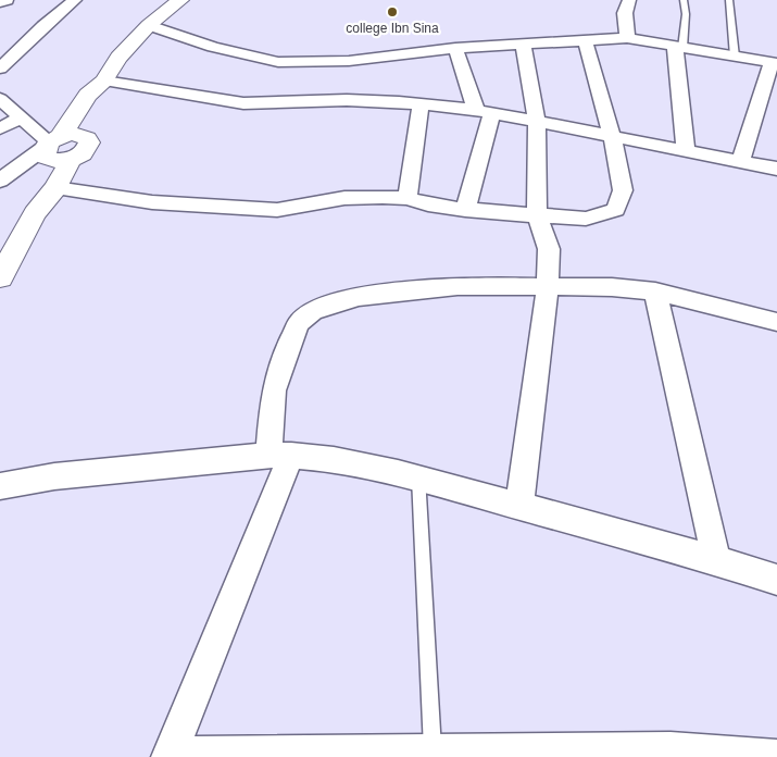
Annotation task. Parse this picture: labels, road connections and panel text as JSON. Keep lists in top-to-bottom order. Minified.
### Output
{"places":["college Ibn Sina"]}
